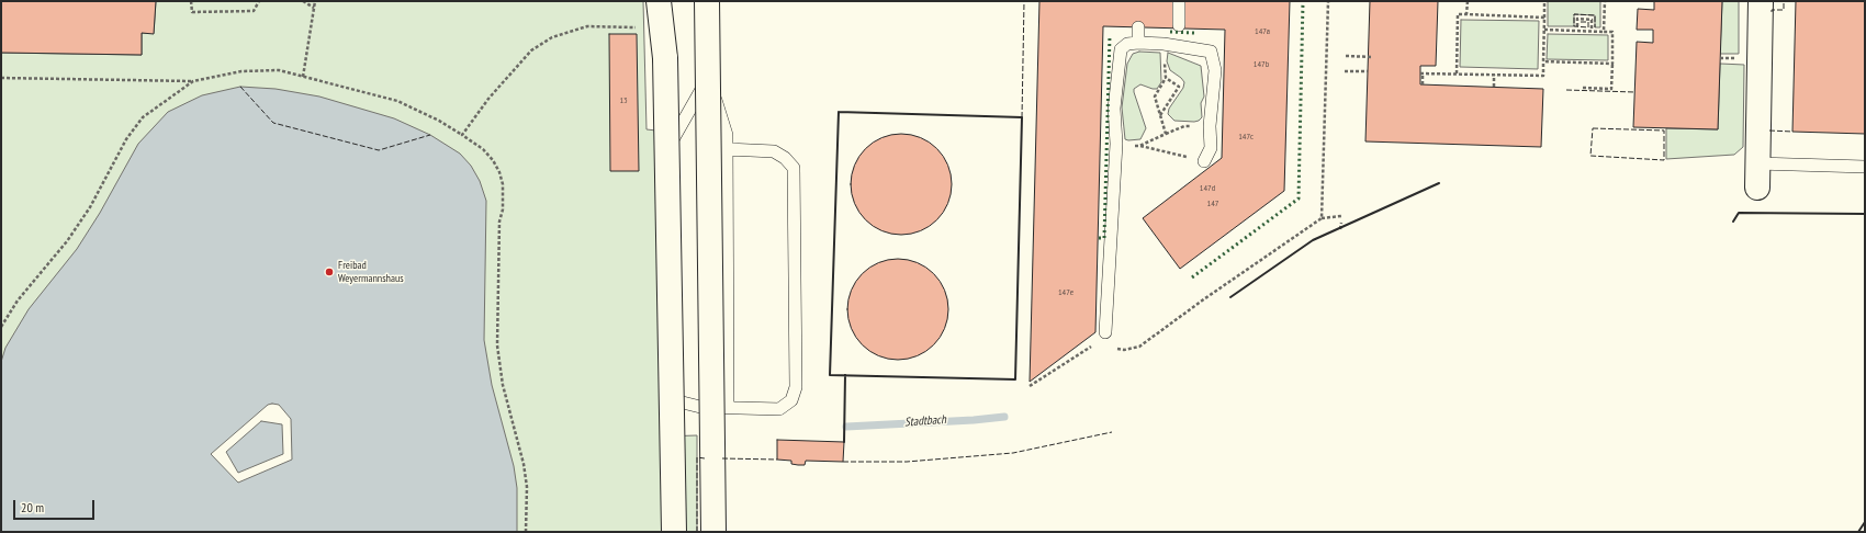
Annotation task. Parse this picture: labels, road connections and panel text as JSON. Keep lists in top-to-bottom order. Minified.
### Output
{"water":["Stadtbach"],"places":["Freibad Weyermannshaus"],"house_numbers":["147a","147b","13","147c","147d","147","147e"],"scale_bar":"20 m"}
